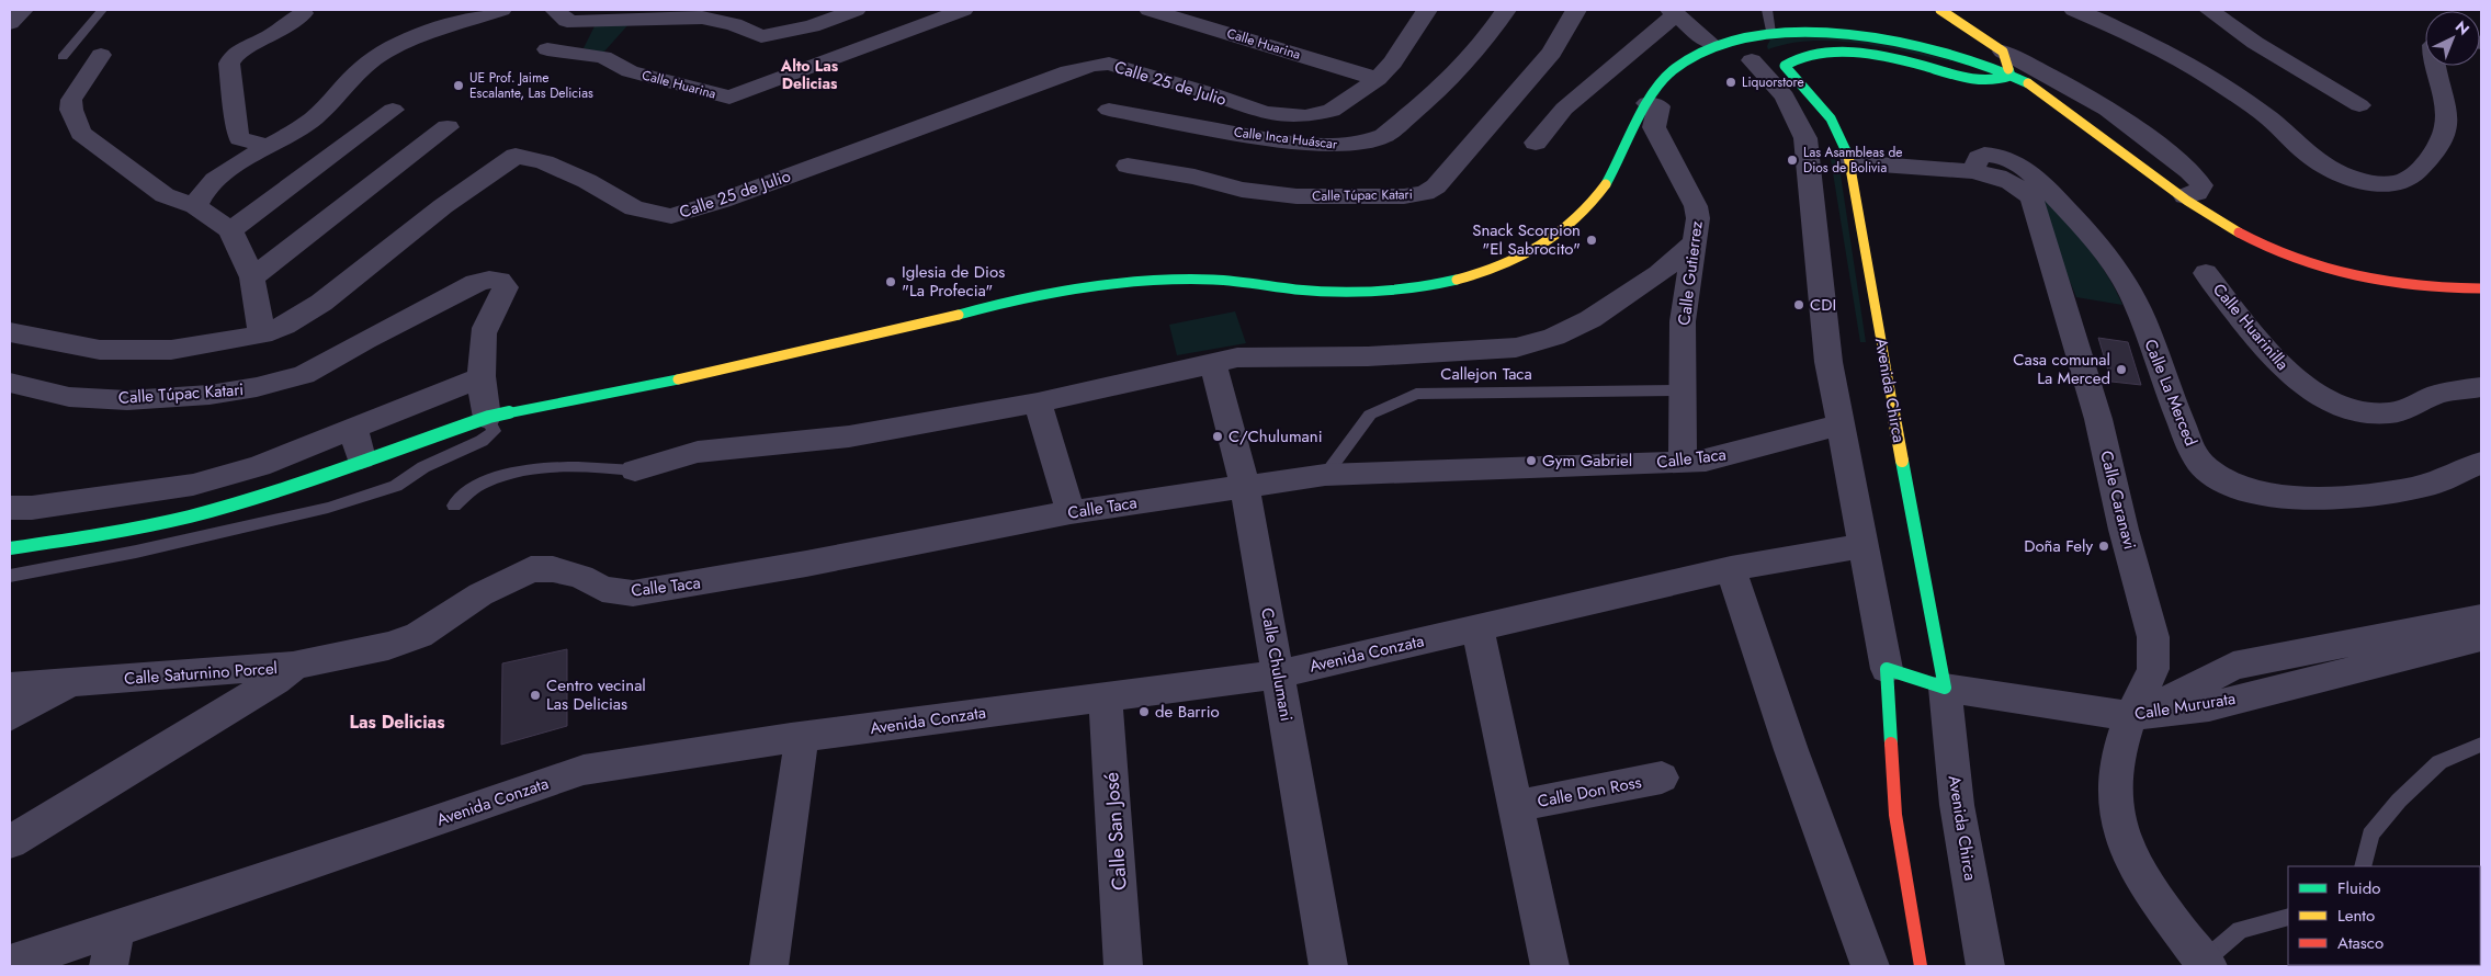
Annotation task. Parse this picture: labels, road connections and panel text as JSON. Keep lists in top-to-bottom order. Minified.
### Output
{"streets":{"main road":["Avenida Chirca","Calle Mururata"],"street":["Calle Huarina","Calle 25 de Julio","Calle Inca Huáscar","Calle Túpac Katari","Calle Gutierrez","Calle Huarinilla","Calle La Merced","Calle Taca","Calle Caranavi","Avenida Conzata","Calle Chulumani","Calle Saturnino Porcel","Calle Don Ross","Calle San José"],"lane":["Callejon Taca"]},"crossings":[["Calle Huarina","Calle 25 de Julio"],["Calle Gutierrez","Callejon Taca"],["Calle Gutierrez","Calle Taca"],["Callejon Taca","Calle Taca"],["Avenida Chirca","Calle Caranavi"],["Avenida Chirca","Calle Mururata"],["Calle La Merced","Calle Caranavi"],["Calle Taca","Calle Chulumani"],["Calle Taca","Calle Saturnino Porcel"],["Calle Caranavi","Calle Mururata"],["Avenida Conzata","Calle Chulumani"],["Avenida Conzata","Calle San José"]],"districts":["Alto Las Delicias","Las Delicias"],"places":["Liquorstore","UE Prof. Jaime Escalante, Las Delicias","Las Asambleas de Dios de Bolivia","Snack Scorpion \"El Sabrocito\"","Iglesia de Dios \"La Profecia\"","CDI","Casa comunal La Merced","C/Chulumani","Gym Gabriel","Doña Fely","Centro vecinal Las Delicias","de Barrio"],"legend":["Fluido","Lento","Atasco"],"north":"top right"}
